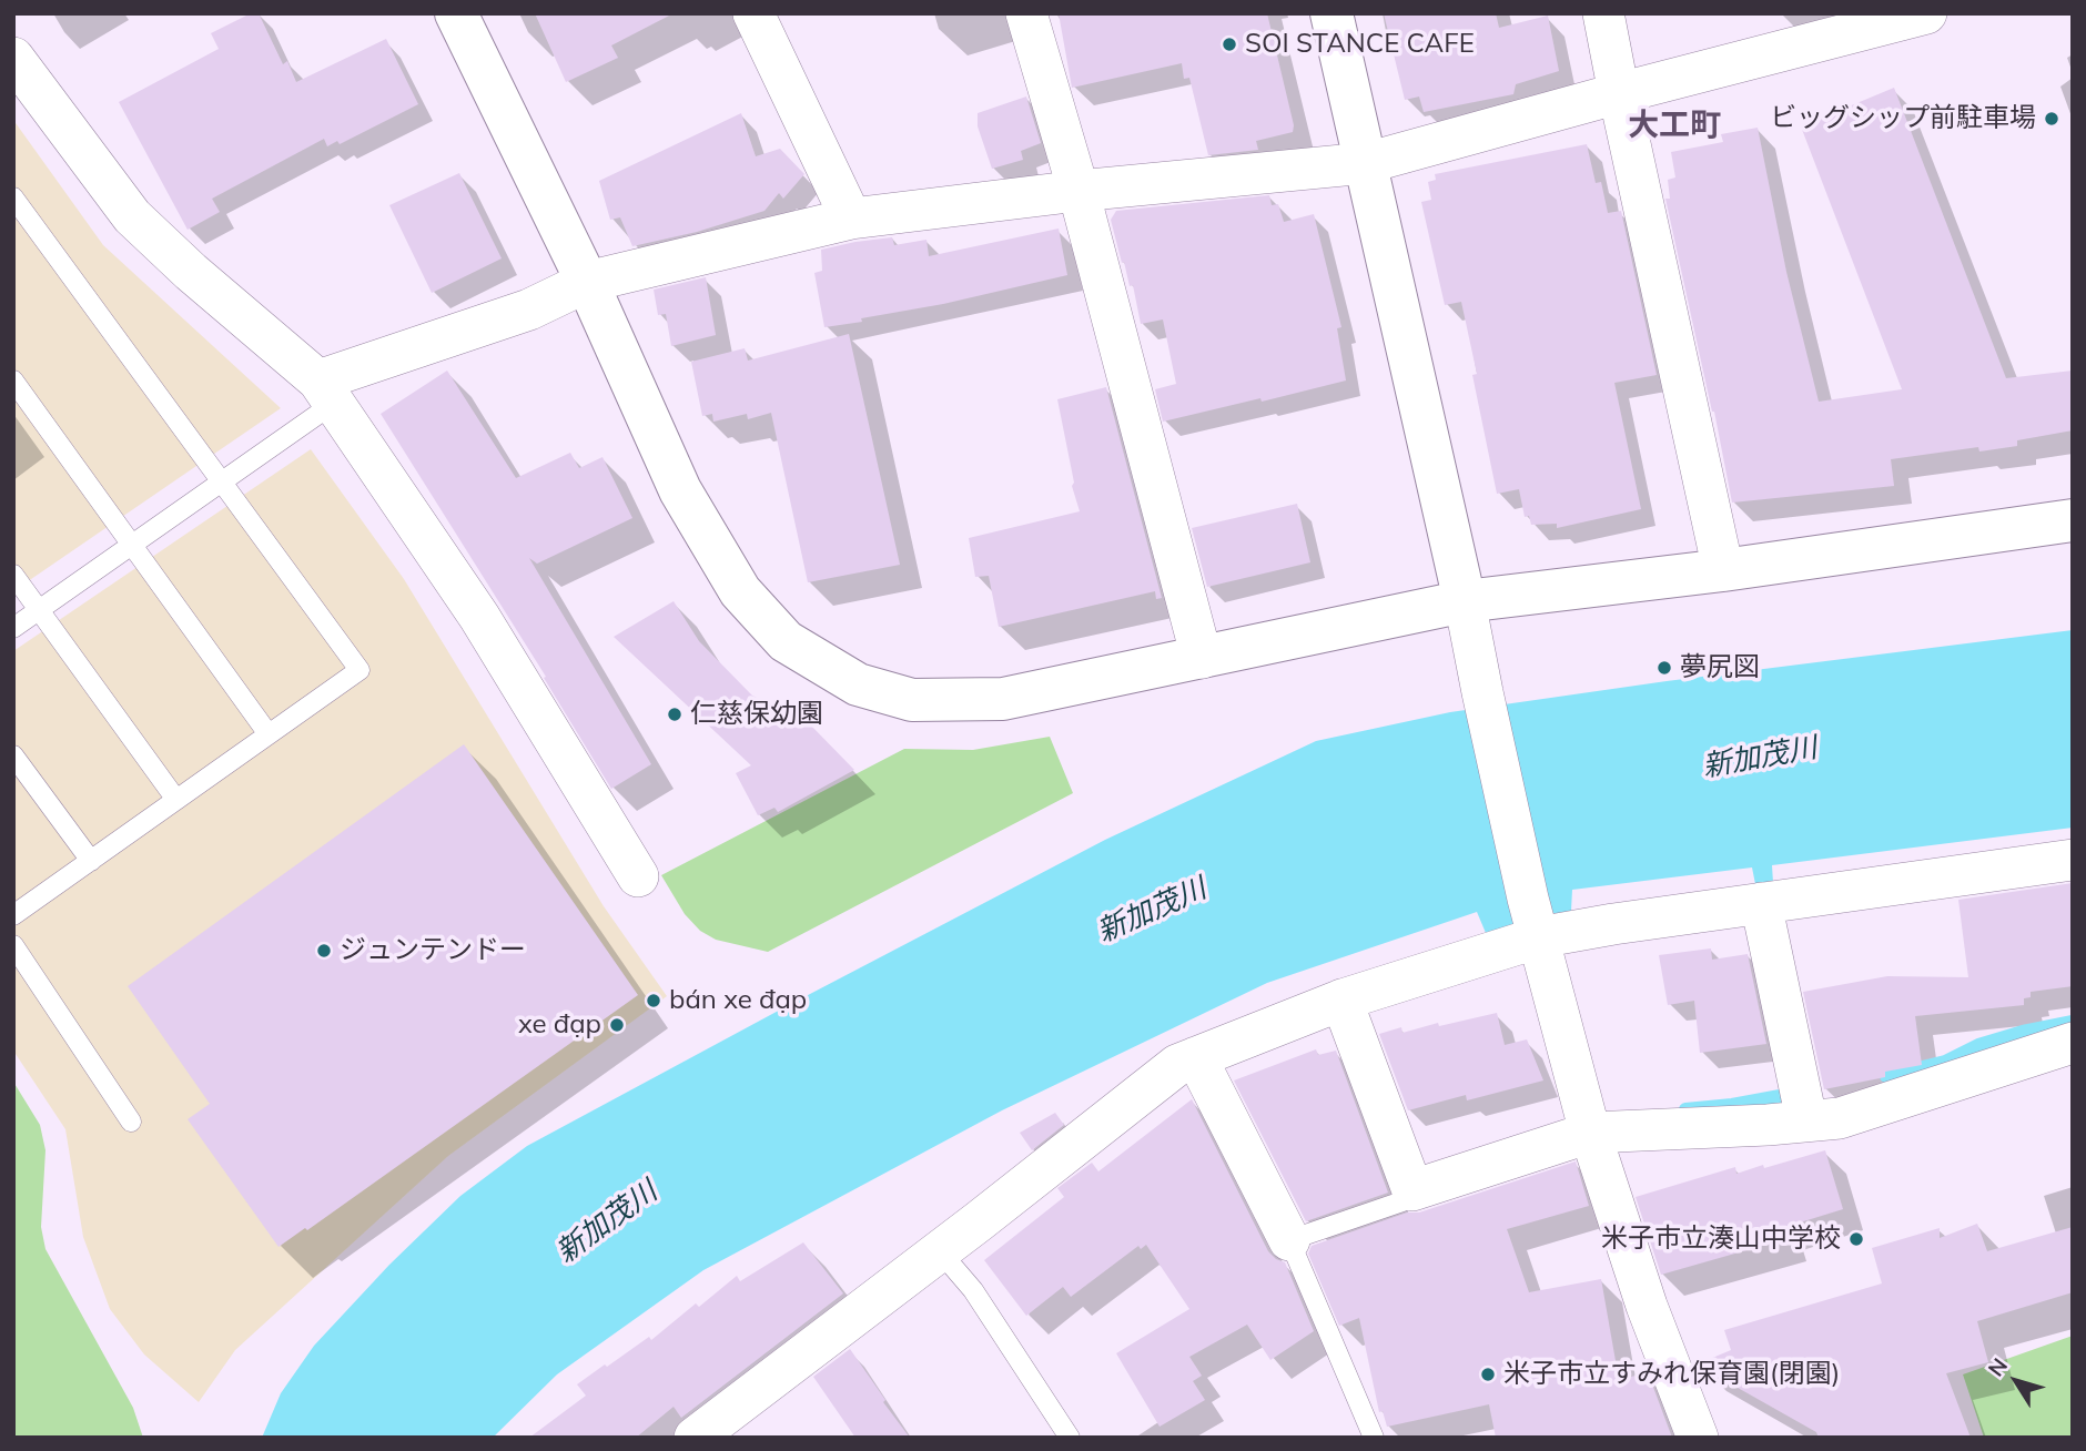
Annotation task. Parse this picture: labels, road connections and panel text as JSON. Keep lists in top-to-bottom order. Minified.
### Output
{"districts":["大工町"],"water":["新加茂川"],"places":["SOI STANCE CAFE","ビッグシップ前駐車場","夢尻図","仁慈保幼園","ジュンテンドー","bán xe đạp","xe đạp","米子市立湊山中学校","米子市立すみれ保育園(閉園)"],"north":"top left"}
